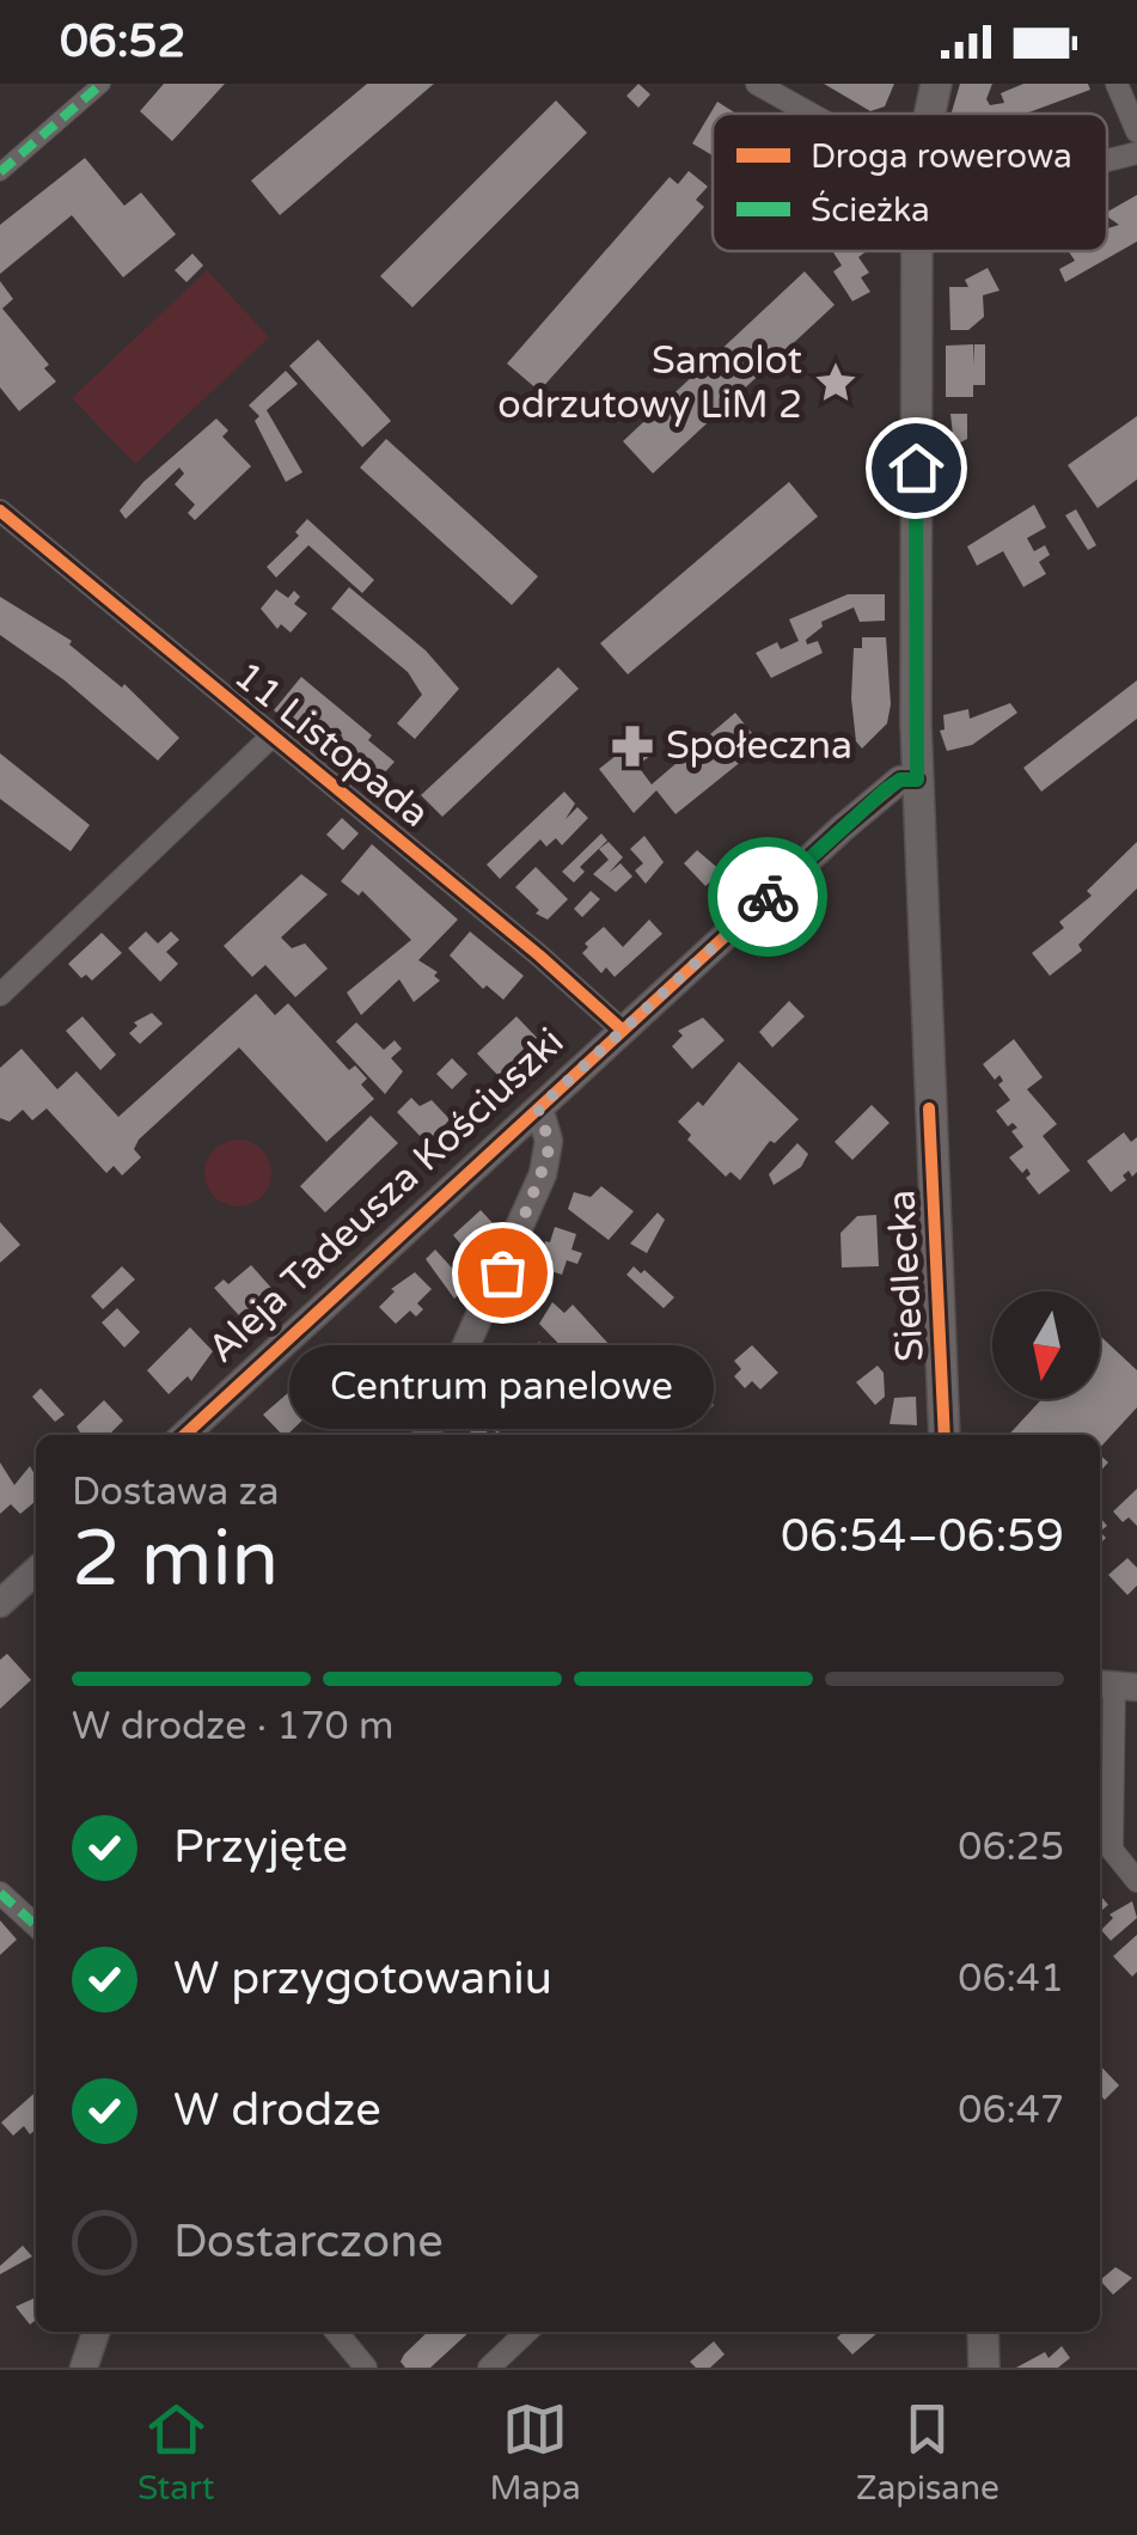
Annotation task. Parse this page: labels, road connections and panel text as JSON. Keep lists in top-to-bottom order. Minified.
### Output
{"streets":{"main road":["Siedlecka"],"street":["11 Listopada","Aleja Tadeusza Kościuszki"]},"crossings":[["11 Listopada","Aleja Tadeusza Kościuszki"],["Aleja Tadeusza Kościuszki","Siedlecka"]],"places":{"place":["Samolot odrzutowy LiM 2"],"pharmacy":["Społeczna"],"other":["Centrum panelowe"]},"legend":["Droga rowerowa","Ścieżka"],"north":"bottom","page":{"status":"06:52","bubble":"Centrum panelowe","heading":["2 min","Dostawa za","06:54–06:59"],"bar":"W drodze · 170 m","list":[["Przyjęte","06:25"],["W przygotowaniu","06:41"],["W drodze","06:47"],"Dostarczone"],"tabs":["Start","Mapa","Zapisane"]}}
